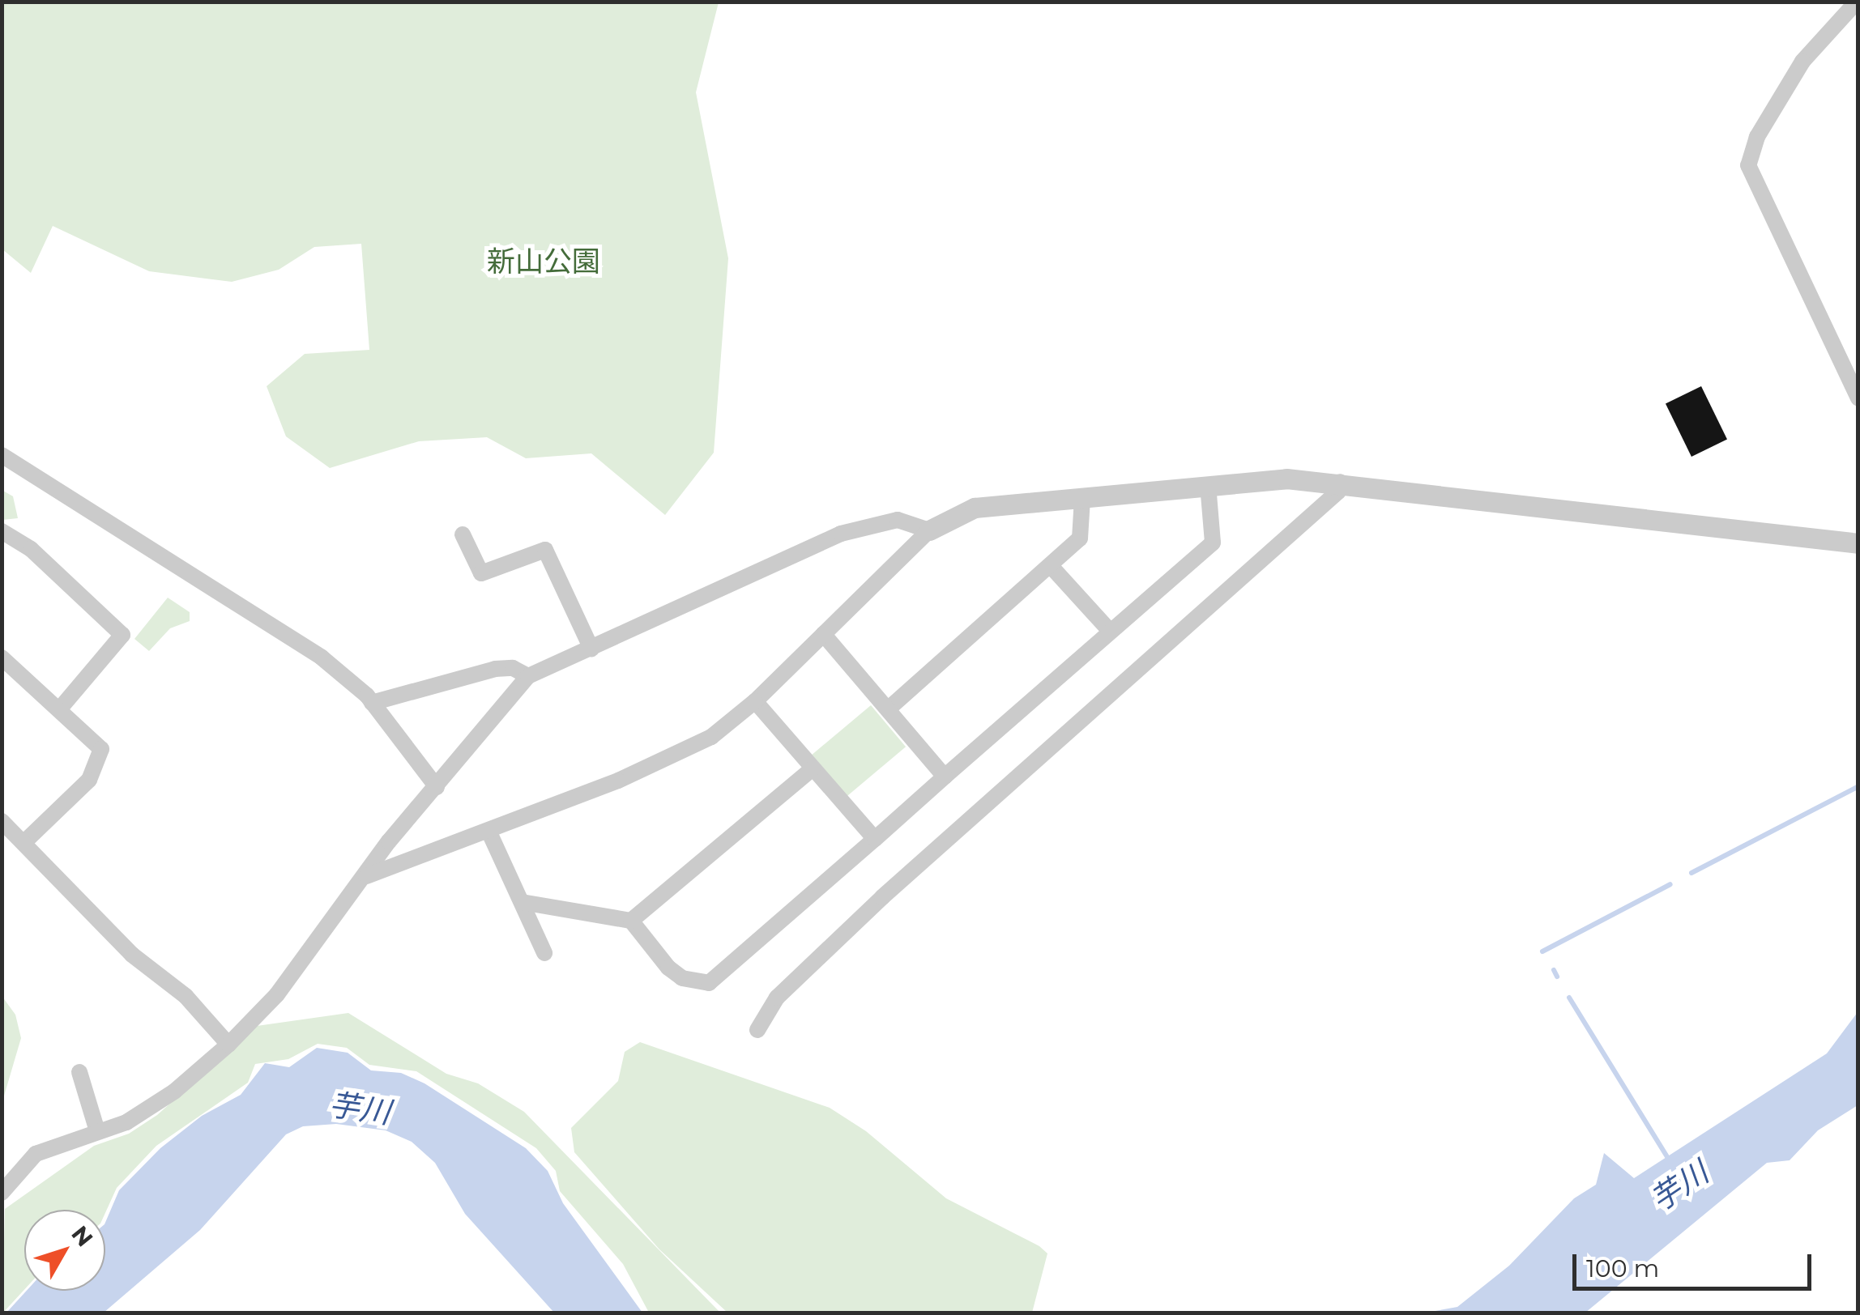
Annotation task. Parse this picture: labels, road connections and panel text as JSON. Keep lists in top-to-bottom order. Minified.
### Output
{"water":["芋川"],"parks":["新山公園"],"scale_bar":"100 m","north":"top right"}
